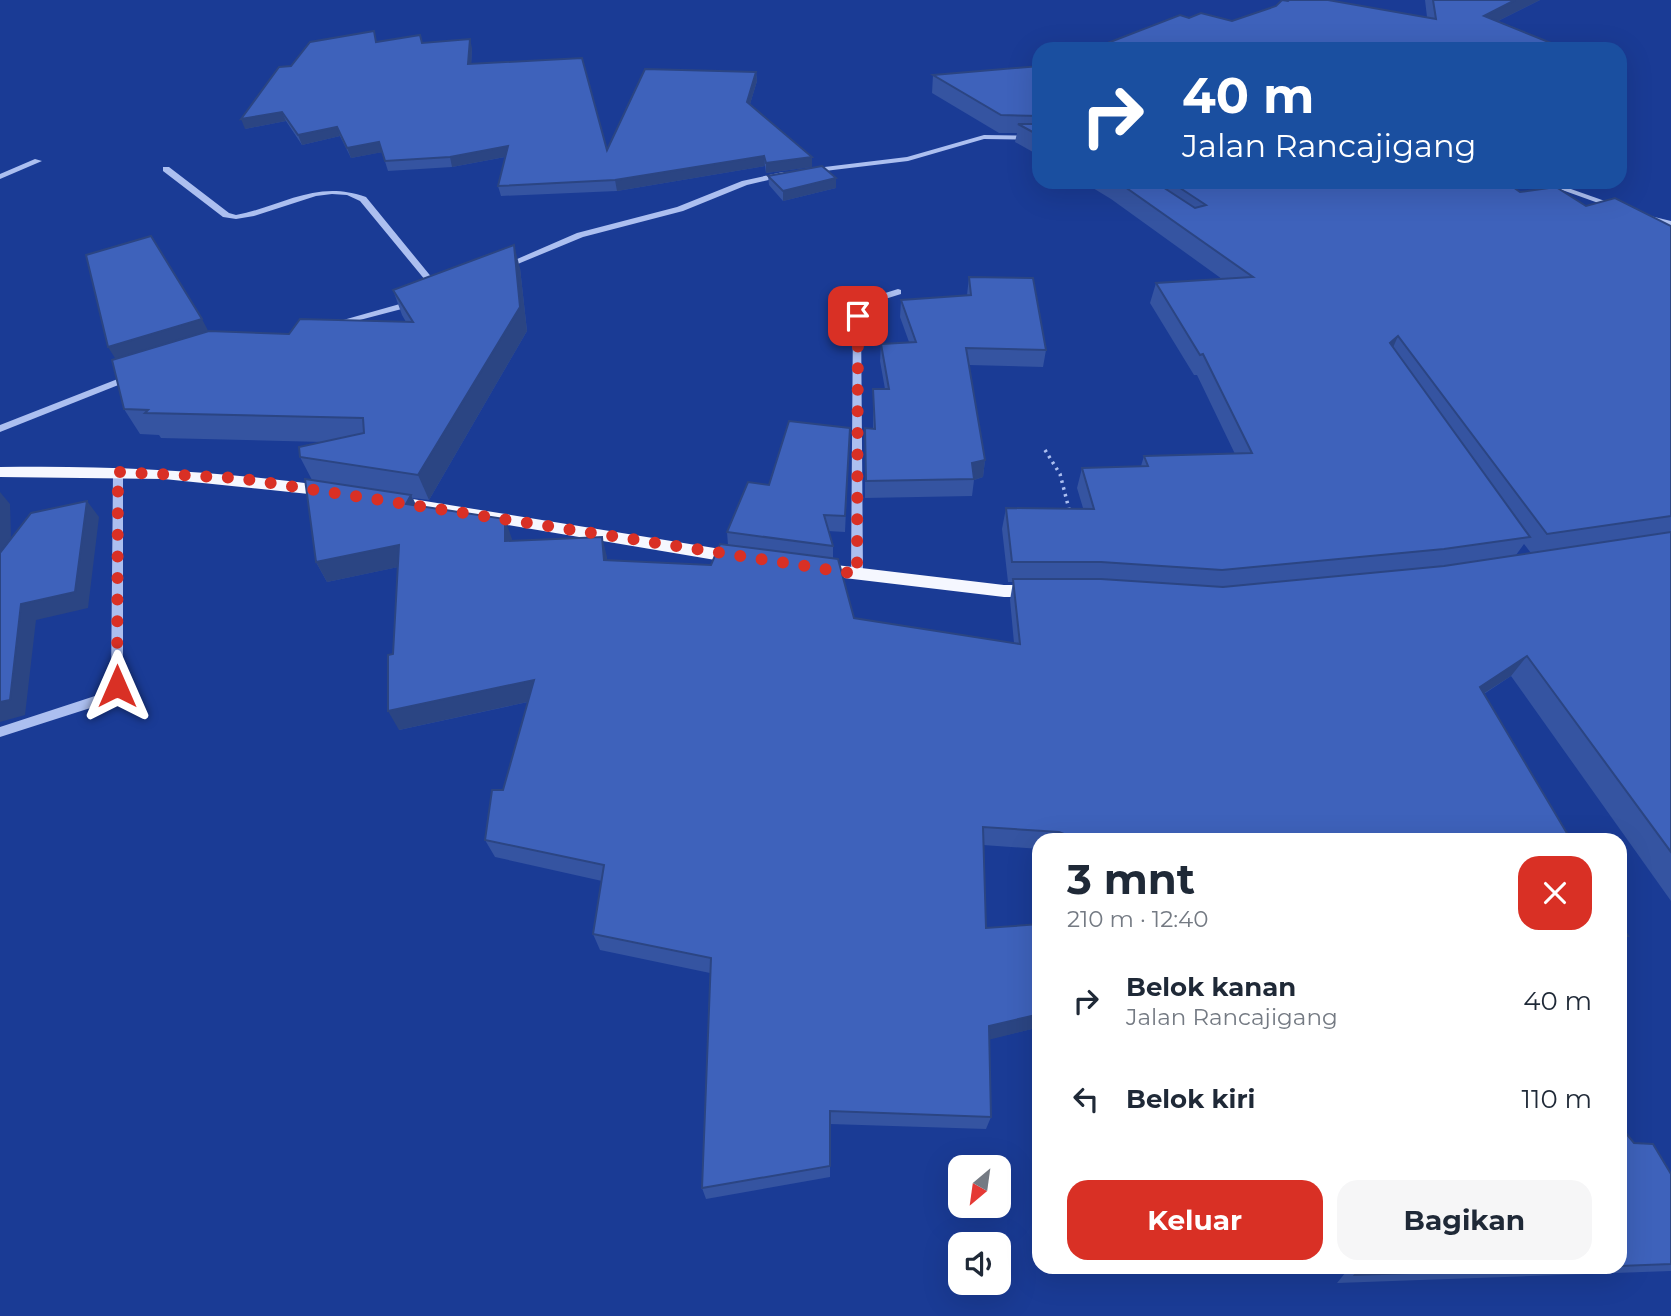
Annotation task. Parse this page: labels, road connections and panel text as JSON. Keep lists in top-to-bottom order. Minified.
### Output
{"north":"bottom left","page":{"turn":["40 m","Jalan Rancajigang"],"heading":["3 mnt","210 m · 12:40"],"list":[{"name":"Belok kanan","note":"Jalan Rancajigang","value":"40 m"},{"name":"Belok kiri","value":"110 m"}],"buttons":["Keluar","Bagikan"]}}
